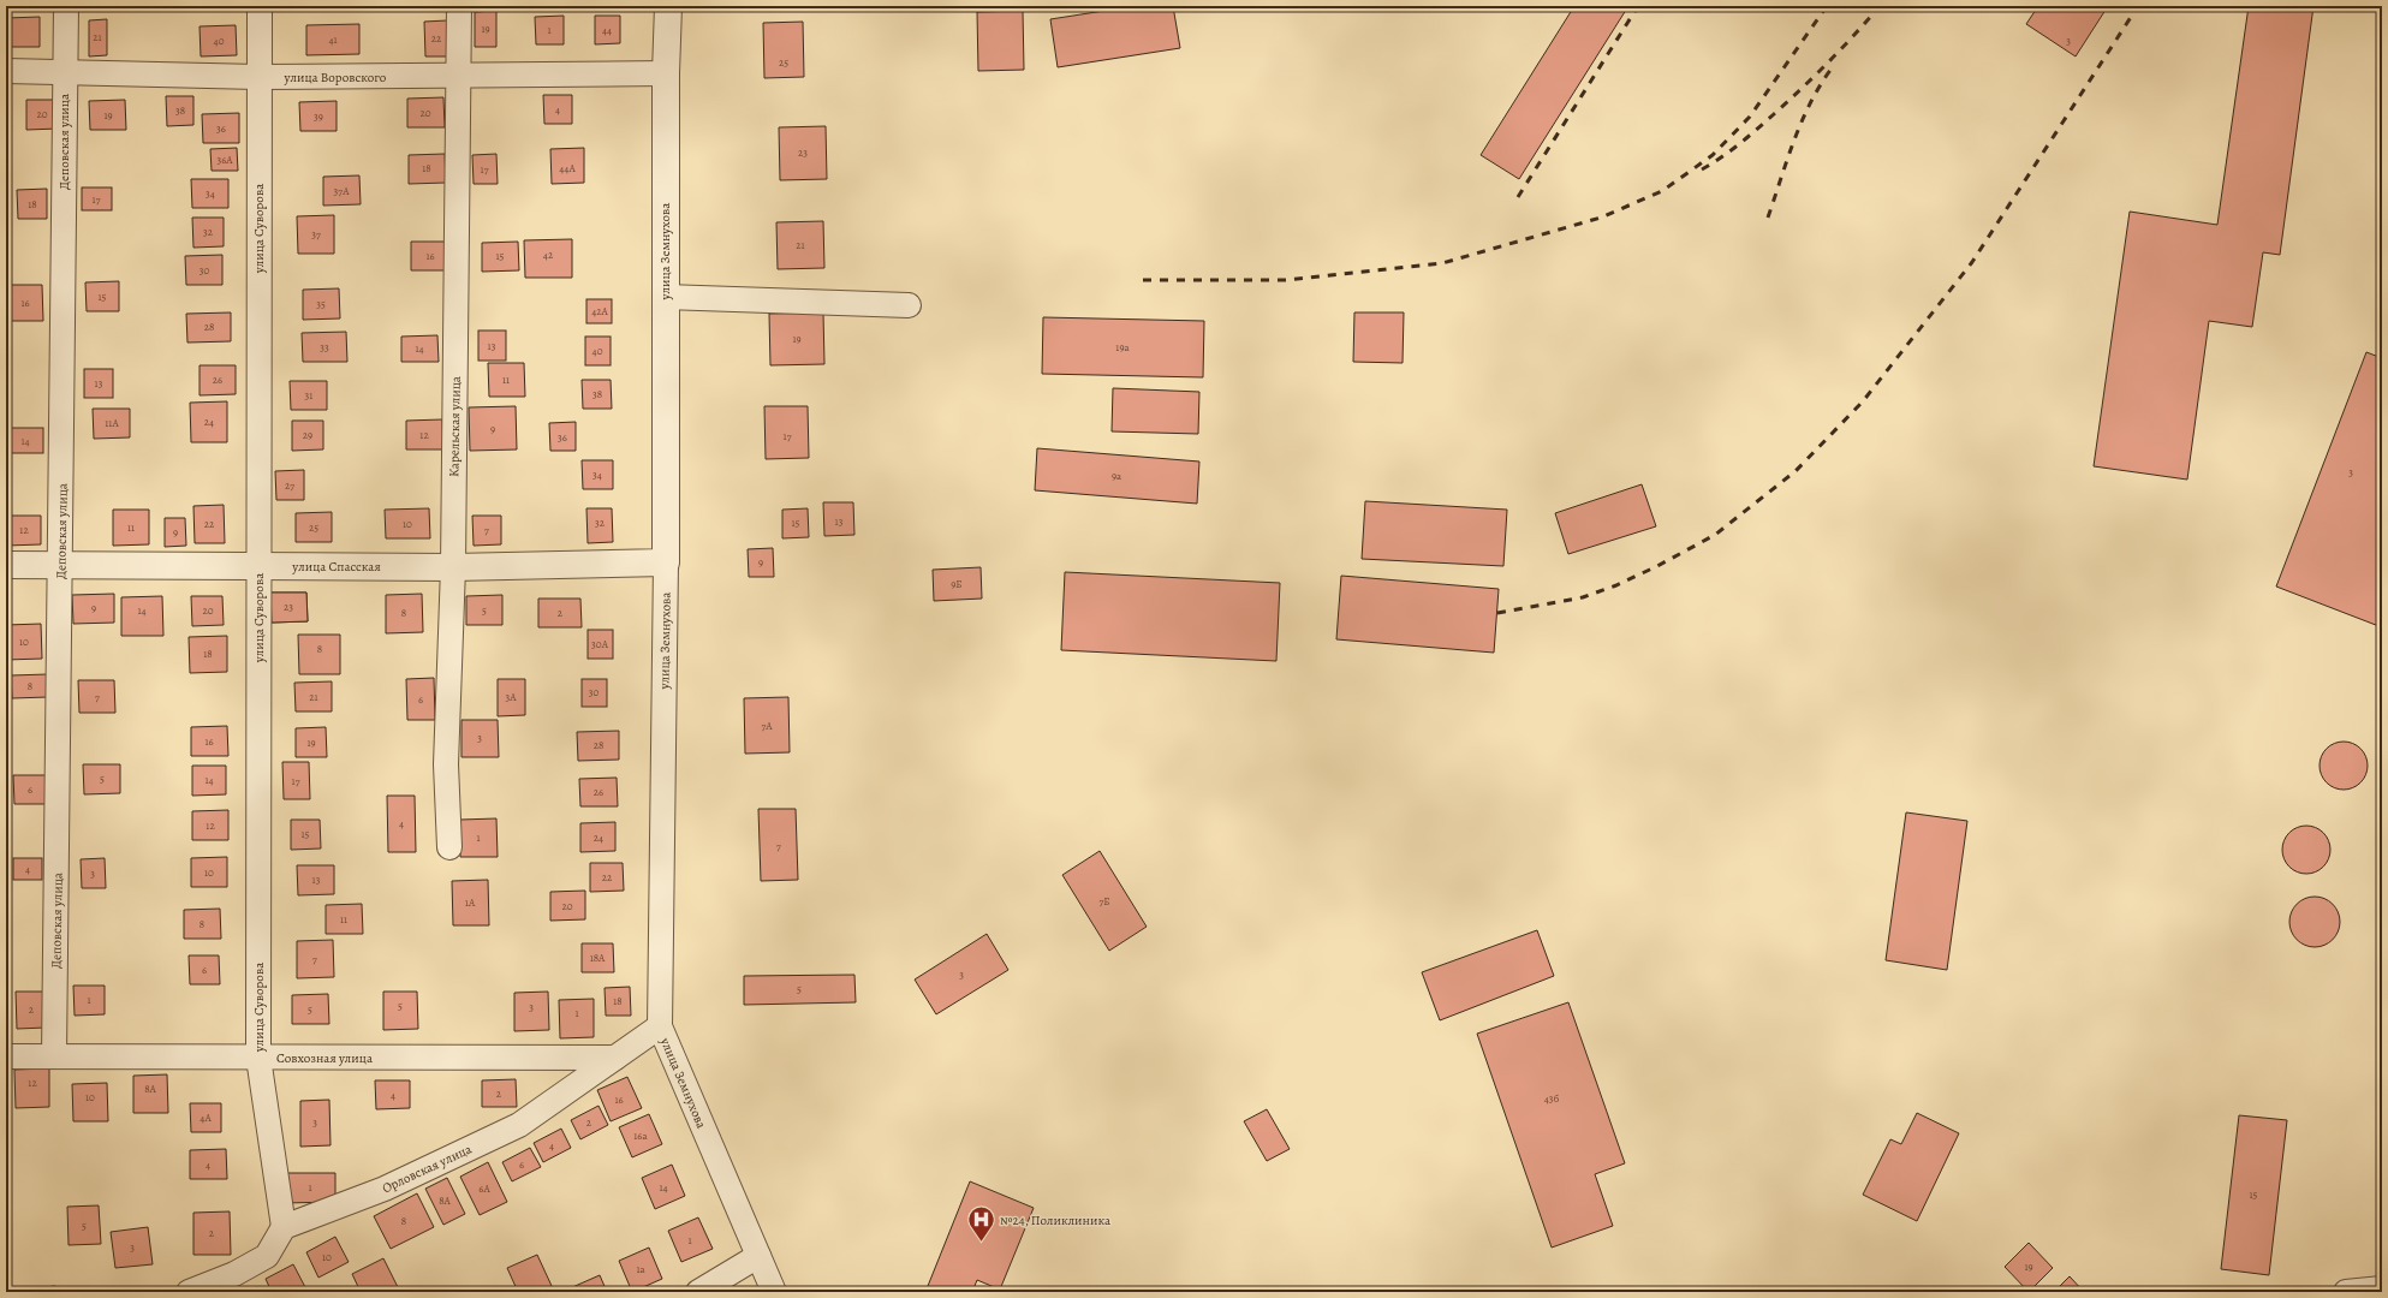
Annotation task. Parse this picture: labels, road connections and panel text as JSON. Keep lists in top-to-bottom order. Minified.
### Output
{"streets":{"street":["улица Воровского","Деповская улица","улица Суворова","улица Земнухова","Карельская улица","улица Спасская","Совхозная улица","Орловская улица"]},"crossings":[["улица Воровского","Деповская улица"],["улица Воровского","улица Суворова"],["улица Воровского","улица Земнухова"],["улица Воровского","Карельская улица"],["Деповская улица","улица Спасская"],["Деповская улица","Совхозная улица"],["улица Суворова","улица Спасская"],["улица Суворова","Совхозная улица"],["улица Суворова","Орловская улица"],["улица Земнухова","улица Спасская"],["улица Земнухова","Орловская улица"],["Карельская улица","улица Спасская"],["Совхозная улица","Орловская улица"]],"places":{"hospital":["№24, Поликлиника"]},"house_numbers":["19","1","44","21","22","41","40","3","25","4","38","20","20","19","39","36","23","36А","18","44А","17","37А","34","17","18","32","37","21","42","16","15","30","15","16","35","42А","28","19","13","33","19а","14","40","26","11","13","38","31","24","11А","9","29","12","17","36","14","3","34","9а","27","13","32","15","22","10","11","25","12","7","9","9","9Б","23","9","14","20","5","8","2","10","30А","8","18","8","30","7","21","3А","6","7А","3","16","19","28","5","14","17","6","26","4","12","15","1","24","7","4","10","3","22","13","7Б","1А","20","11","8","18А","7","6","3","5","1","18","5","3","2","5","1","12","8А","2","4","10","43б","16","4А","3","2","16а","4","4","6","1","14","6А","15","8А","8","5","2","1","3","10","19","1а"]}
